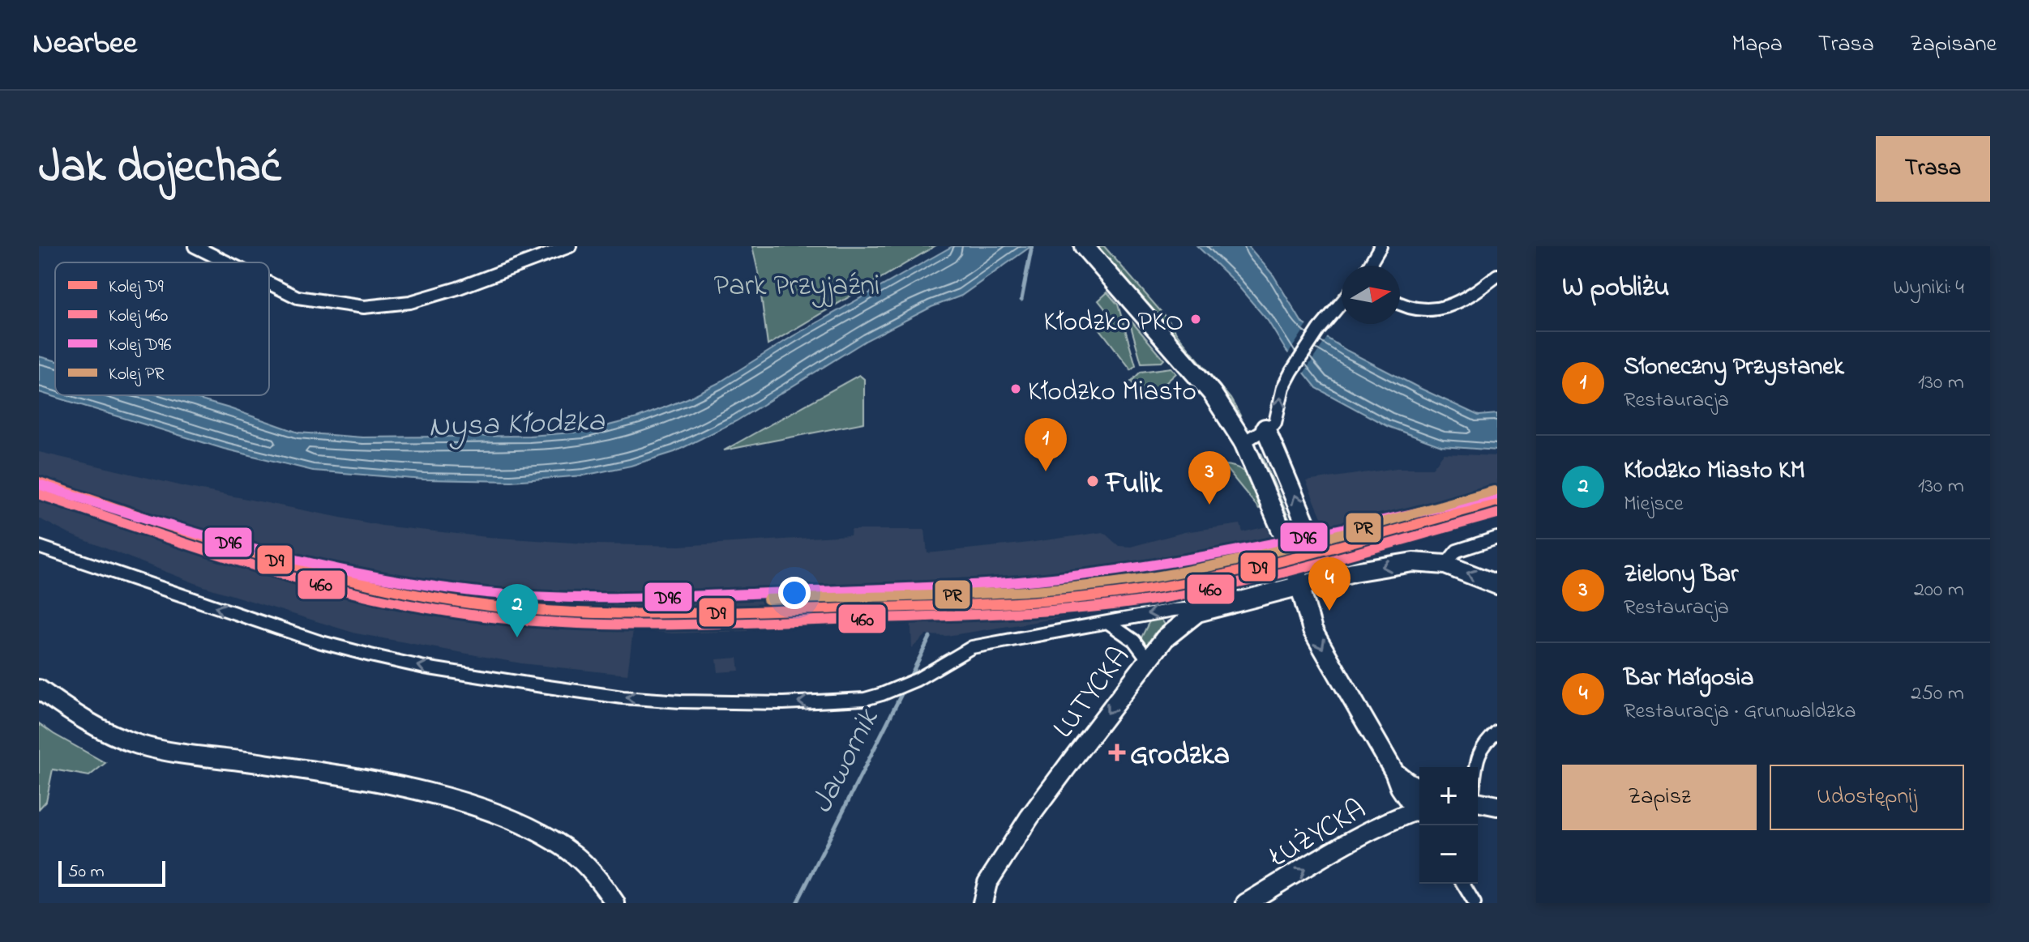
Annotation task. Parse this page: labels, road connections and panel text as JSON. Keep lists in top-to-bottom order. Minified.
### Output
{"streets":{"main road":["LUTYCKA","ŁUŻYCKA"]},"one_way":["LUTYCKA","ŁUŻYCKA"],"water":["Nysa Kłodzka","Jawornik"],"parks":["Park Przyjaźni"],"places":{"other":["Kłodzko PKO","Kłodzko Miasto","Fulik"],"health":["Grodzka"]},"lines":["rail line D9","rail line D96","rail line PR","rail line 460"],"legend":["Kolej D9","Kolej 460","Kolej D96","Kolej PR"],"scale_bar":"50 m","north":"right","page":{"header":"Nearbee","nav":["Mapa","Trasa","Zapisane"],"title":"Jak dojechać","buttons":["Trasa",["Zapisz","Udostępnij"]],"heading":["W pobliżu","Wyniki: 4"],"list":[{"mark":"1","name":"Słoneczny Przystanek","note":"Restauracja","value":"130 m"},{"mark":"2","name":"Kłodzko Miasto KM","note":"Miejsce","value":"130 m"},{"mark":"3","name":"Zielony Bar","note":"Restauracja","value":"200 m"},{"mark":"4","name":"Bar Małgosia","note":"Restauracja · Grunwaldzka","value":"250 m"}],"pins":["1","3","4","2"],"map_buttons":["+","−"],"scale":"50 m"}}
